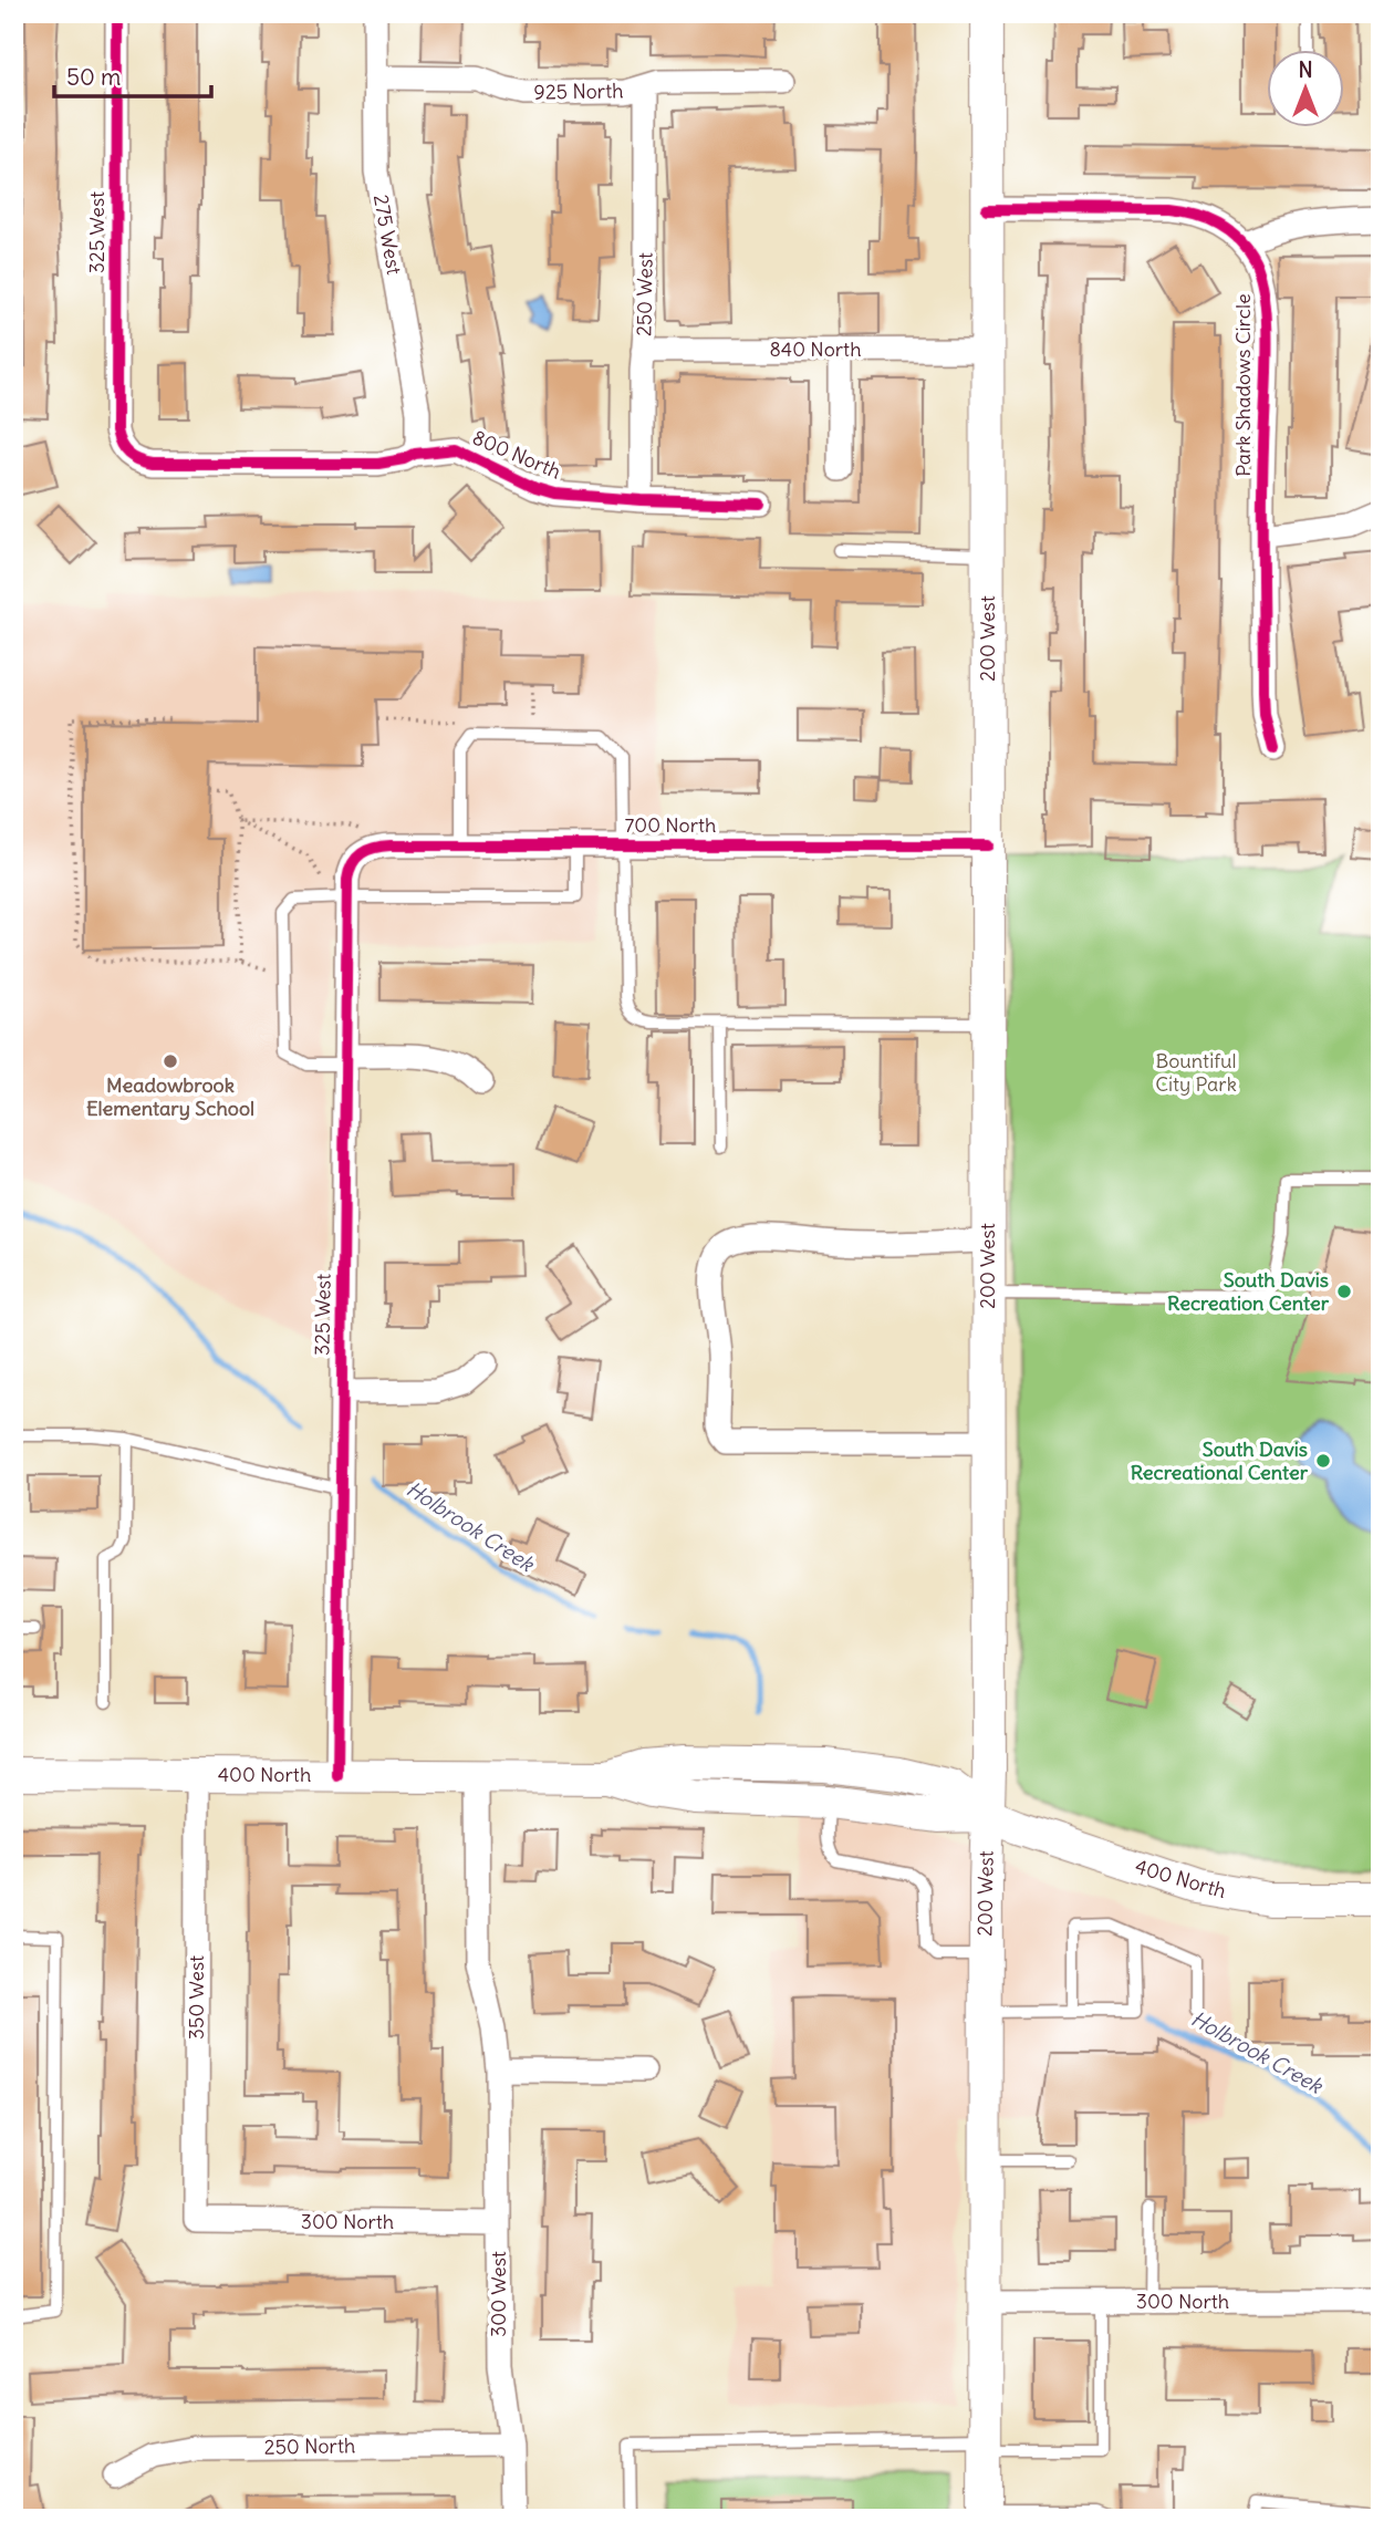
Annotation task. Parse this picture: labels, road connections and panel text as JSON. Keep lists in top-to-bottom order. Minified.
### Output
{"streets":{"main road":["200 West","400 North"],"street":["925 North","325 West","275 West","250 West","840 North","Park Shadows Circle","800 North","700 North","350 West","300 North","300 West","250 North"]},"crossings":[["925 North","275 West"],["925 North","250 West"],["325 West","800 North"],["325 West","700 North"],["325 West","400 North"],["275 West","800 North"],["250 West","840 North"],["250 West","800 North"],["840 North","200 West"],["Park Shadows Circle","200 West"],["200 West","700 North"],["200 West","400 North"],["200 West","300 North"],["400 North","350 West"],["400 North","300 West"],["350 West","300 North"],["300 North","300 West"],["300 West","250 North"]],"water":["Holbrook Creek"],"parks":["Bountiful City Park"],"places":["Meadowbrook Elementary School","South Davis Recreation Center","South Davis Recreational Center"],"scale_bar":"50 m","north":"top"}
